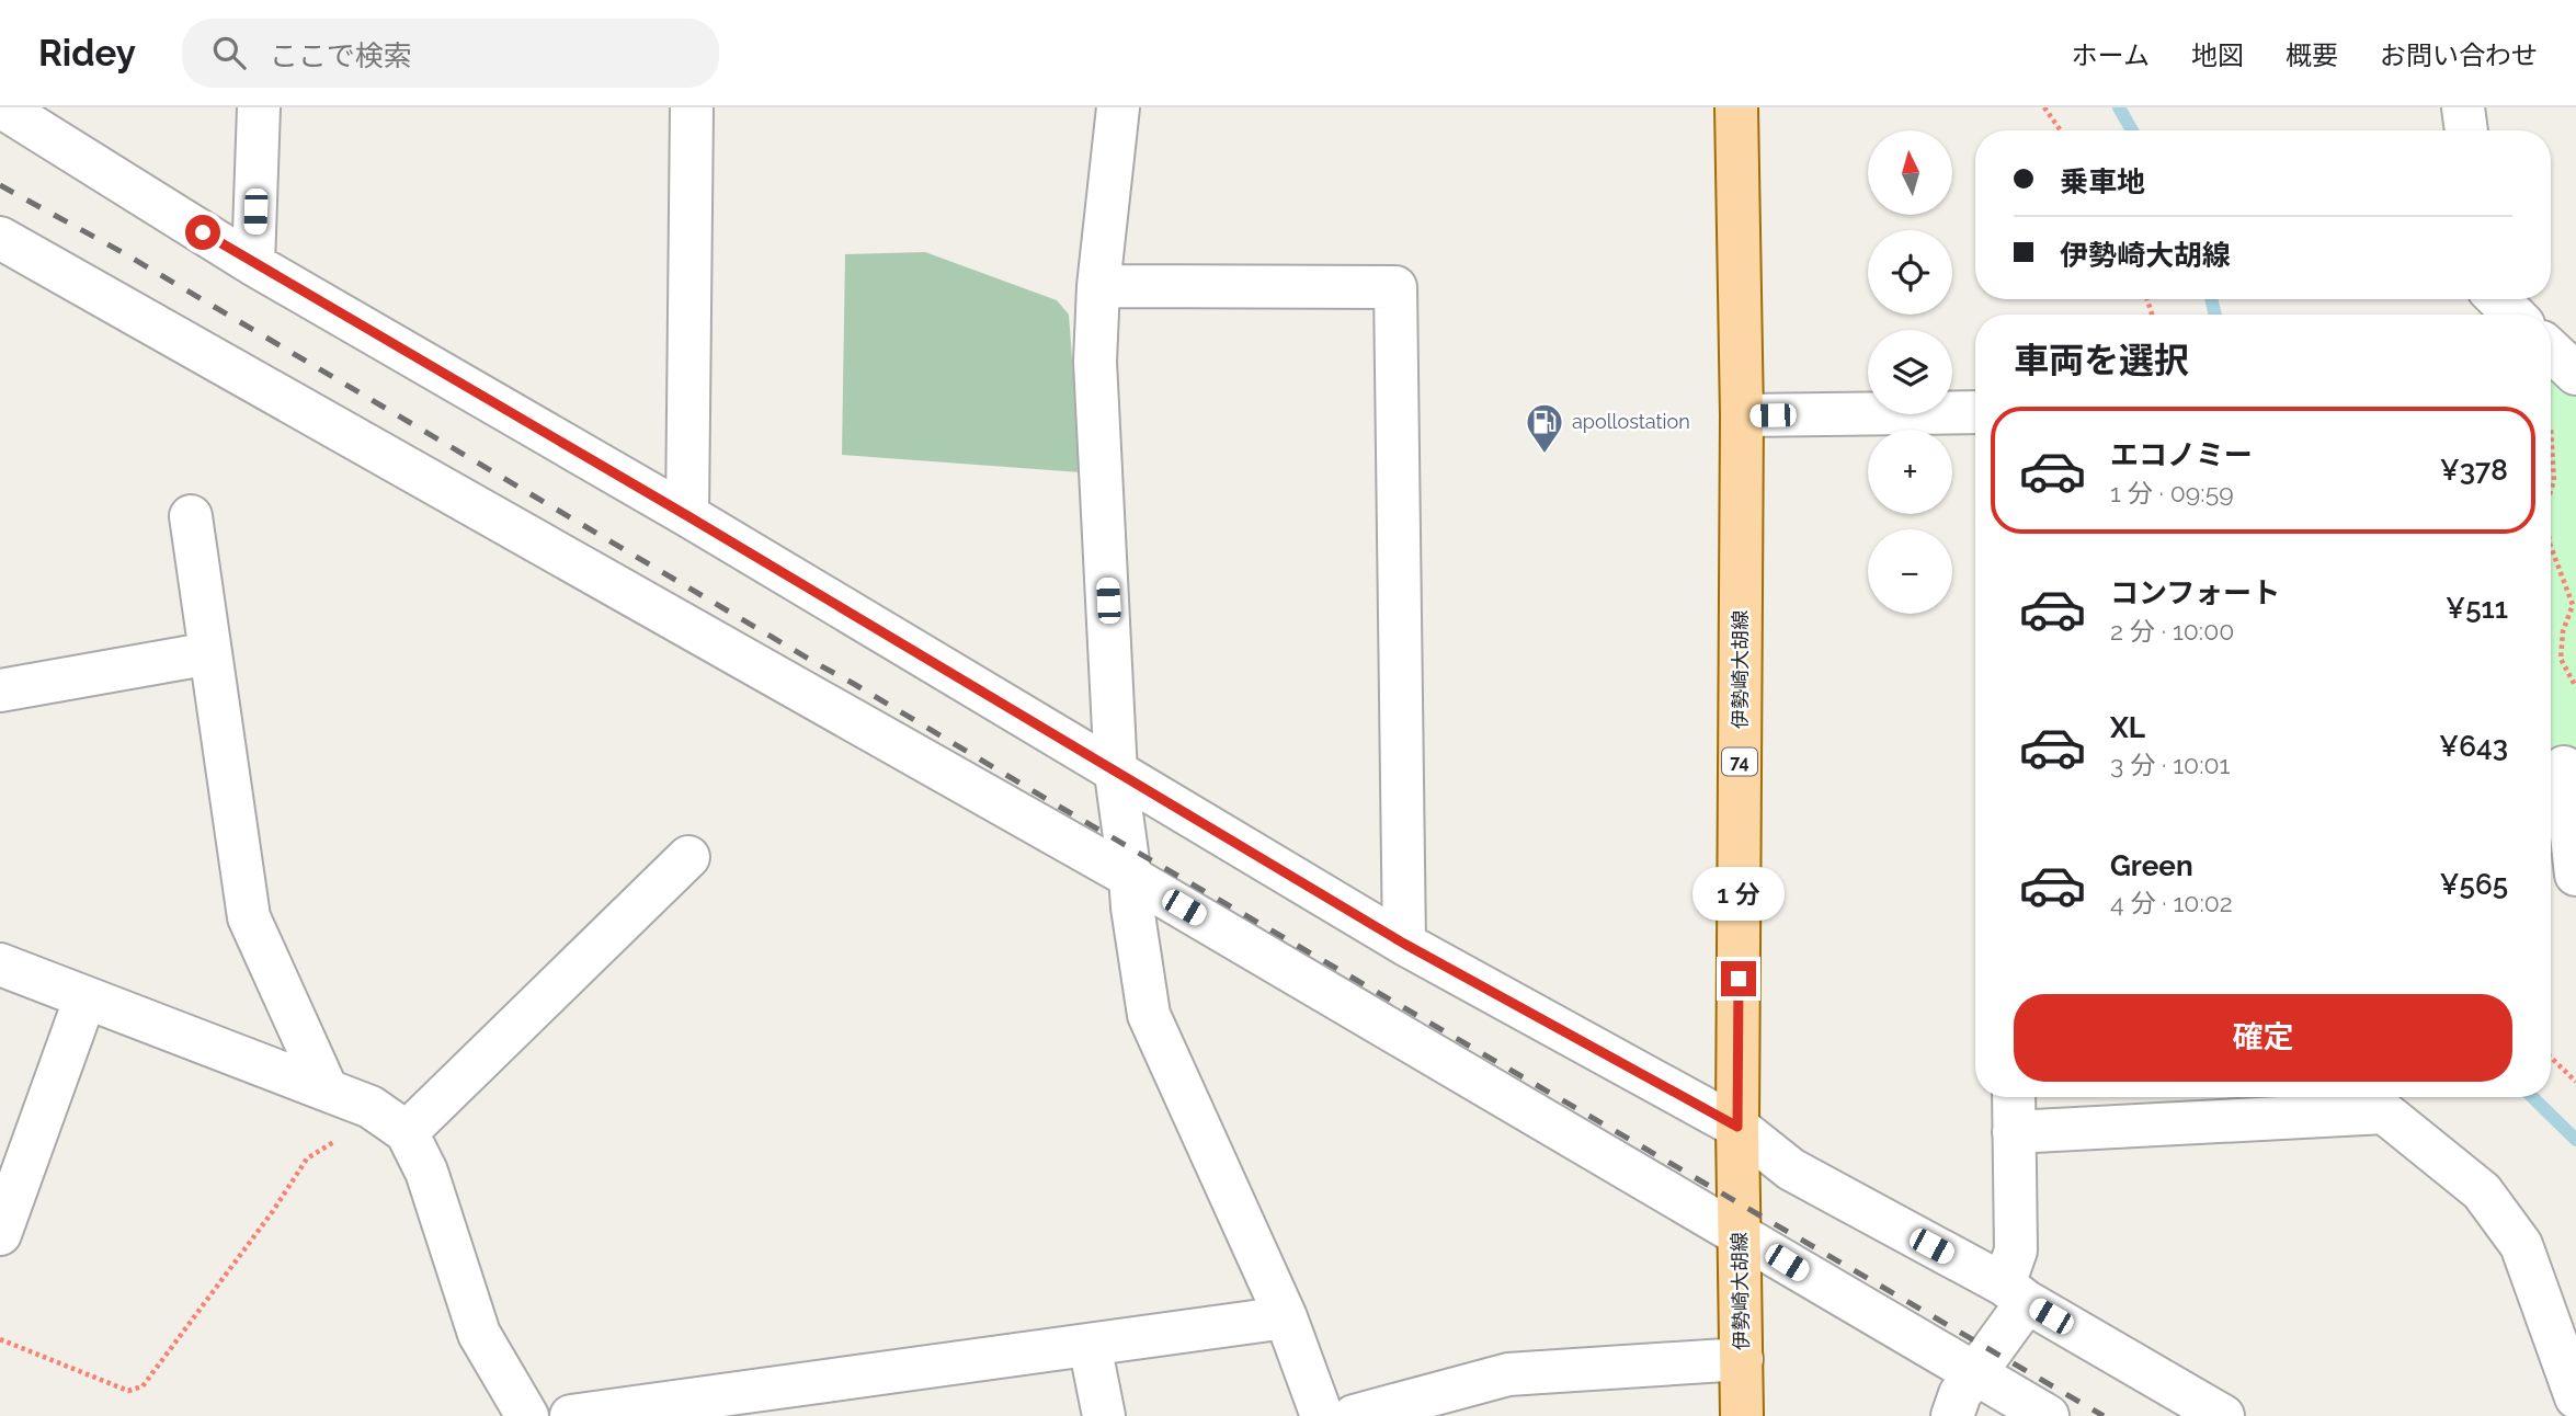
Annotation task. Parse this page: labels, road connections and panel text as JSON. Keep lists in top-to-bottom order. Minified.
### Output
{"streets":{"main road":["伊勢崎大胡線","74"]},"places":{"fuel station":["apollostation"]},"north":"top","page":{"header":"Ridey","search":"ここで検索","nav":["ホーム","地図","概要","お問い合わせ"],"map_buttons":["+","−"],"banner":["乗車地","伊勢崎大胡線"],"heading":"車両を選択","list":[{"name":"エコノミー","note":"1 分 · 09:59","value":"¥378"},{"name":"コンフォート","note":"2 分 · 10:00","value":"¥511"},{"name":"XL","note":"3 分 · 10:01","value":"¥643"},{"name":"Green","note":"4 分 · 10:02","value":"¥565"}],"bubble":"1 分","buttons":"確定"}}
